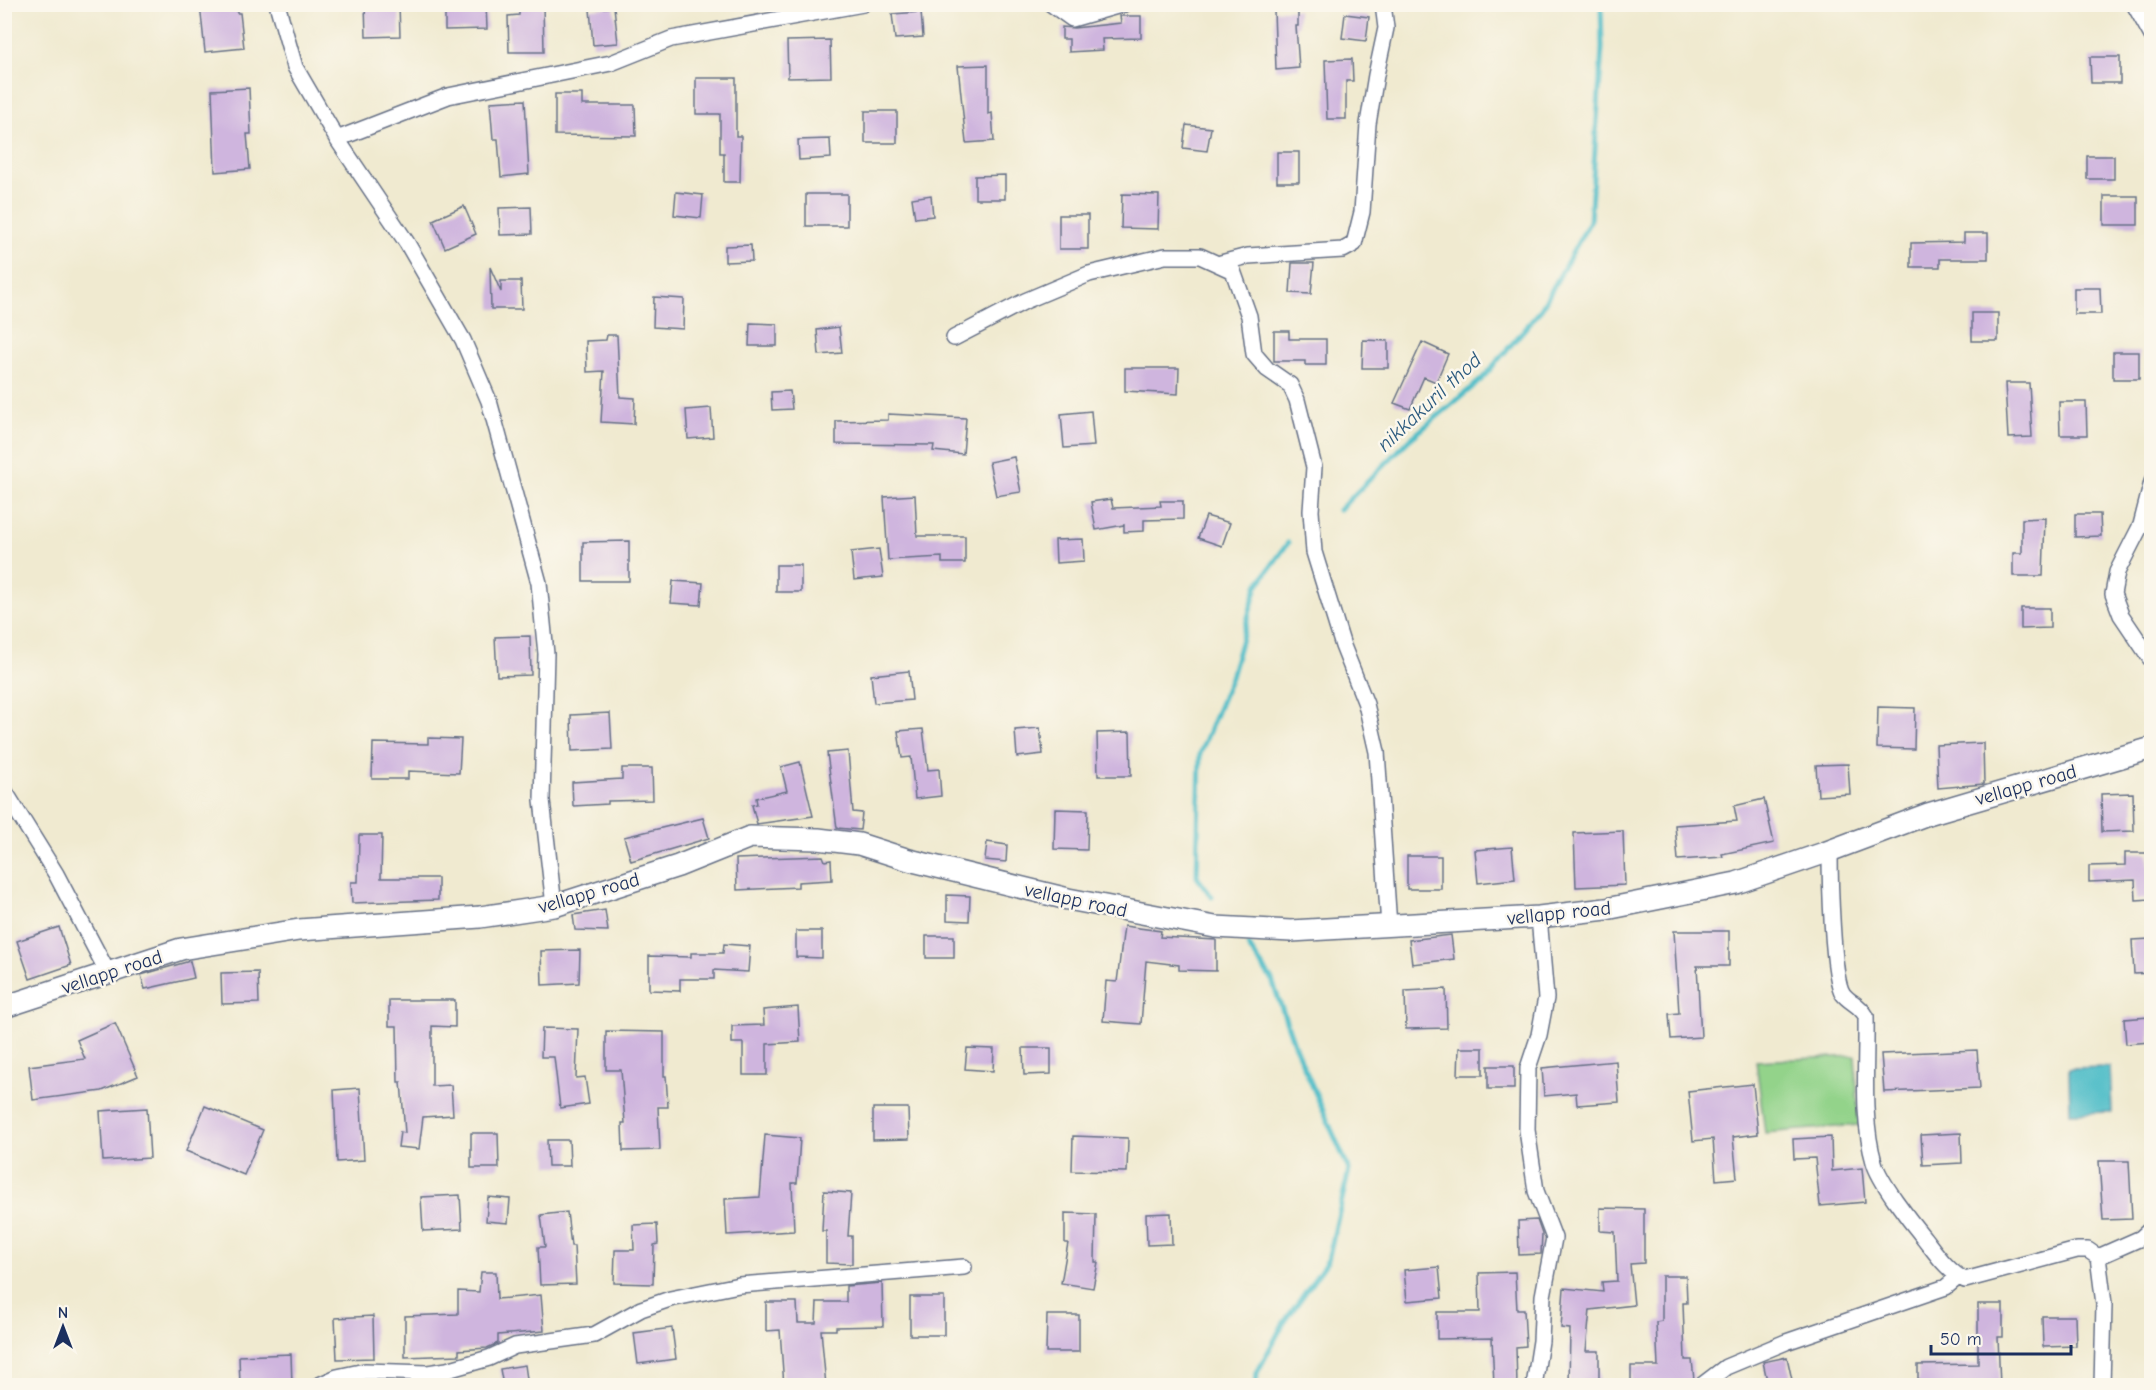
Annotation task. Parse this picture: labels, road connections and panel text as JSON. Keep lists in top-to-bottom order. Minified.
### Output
{"streets":{"main road":["vellapp road"]},"water":["nikkakuril thod"],"scale_bar":"50 m","north":"top"}
